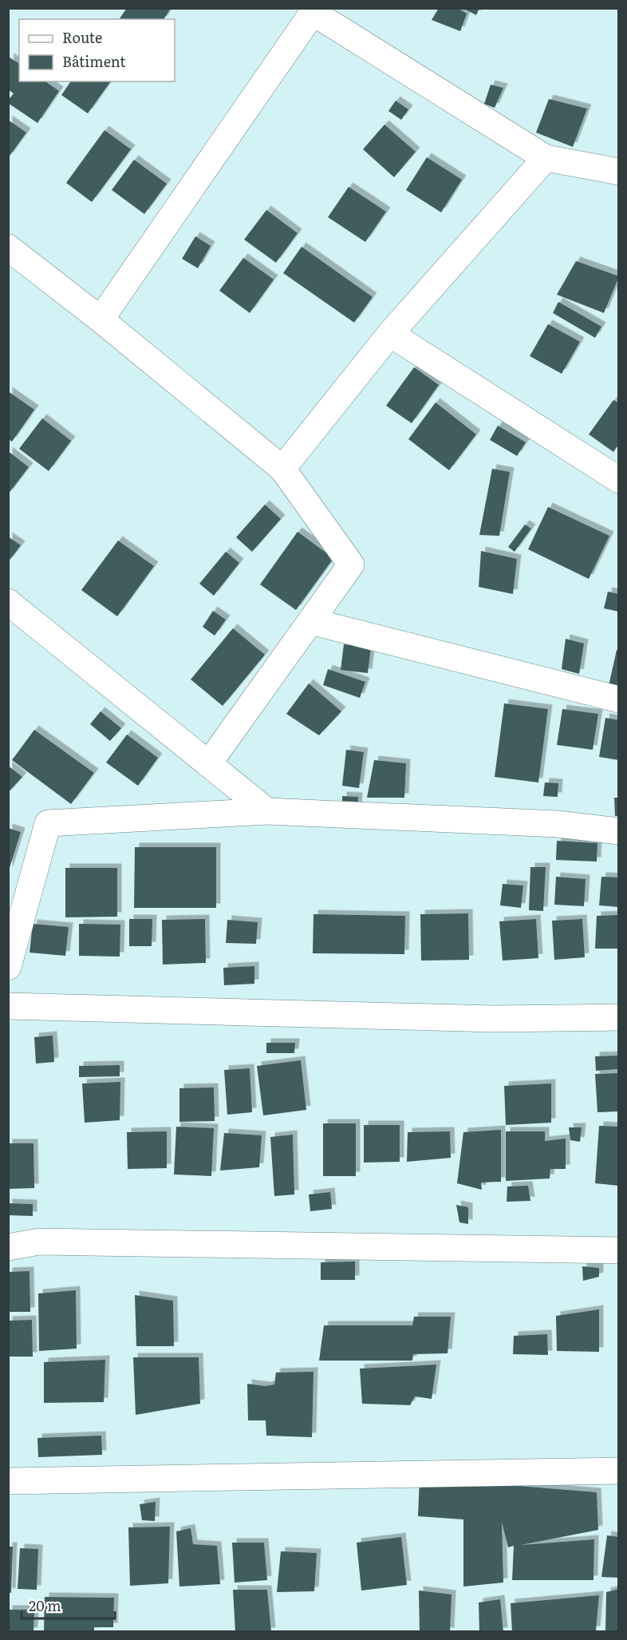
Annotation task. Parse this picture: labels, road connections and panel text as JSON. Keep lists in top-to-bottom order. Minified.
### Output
{"legend":["Route","Bâtiment"],"scale_bar":"20 m"}
